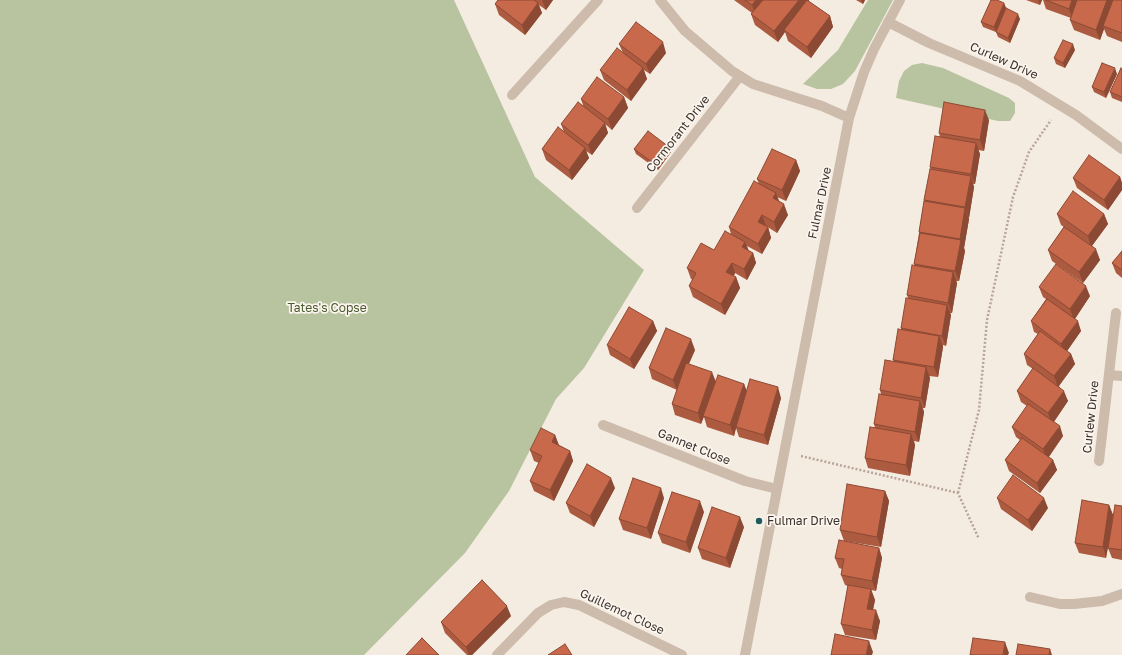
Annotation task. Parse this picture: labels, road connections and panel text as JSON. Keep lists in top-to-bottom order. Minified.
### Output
{"streets":{"street":["Curlew Drive","Cormorant Drive","Fulmar Drive","Gannet Close","Guillemot Close"]},"crossings":[["Curlew Drive","Fulmar Drive"],["Fulmar Drive","Gannet Close"]],"parks":["Tates's Copse"],"places":["Fulmar Drive"]}
